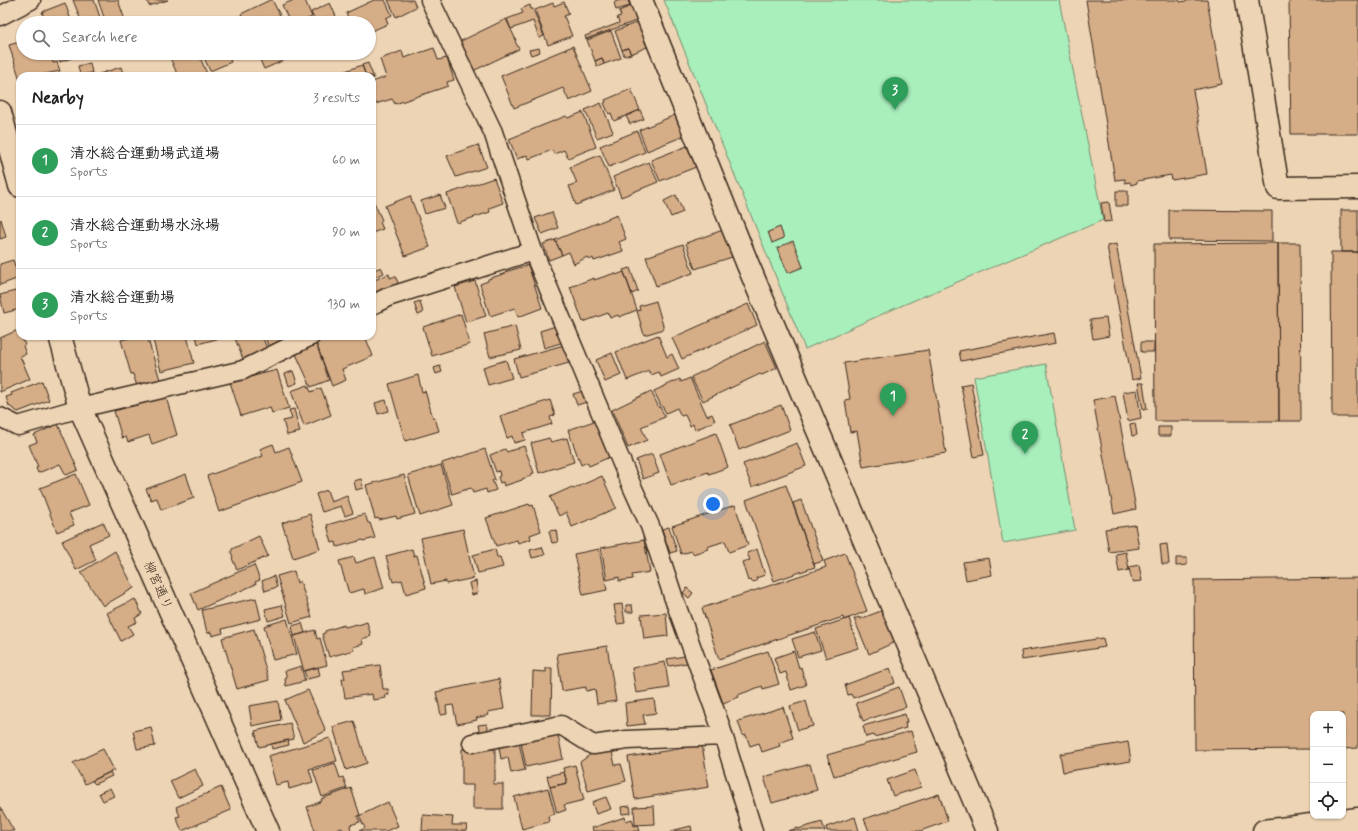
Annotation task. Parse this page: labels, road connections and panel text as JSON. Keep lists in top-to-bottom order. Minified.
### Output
{"streets":{"street":["柳宮通り"]},"page":{"search":"Search here","heading":["Nearby","3 results"],"pins":["3","1","2"],"list":[{"mark":"1","name":"清水総合運動場武道場","note":"Sports","value":"60 m"},{"mark":"2","name":"清水総合運動場水泳場","note":"Sports","value":"90 m"},{"mark":"3","name":"清水総合運動場","note":"Sports","value":"130 m"}],"map_buttons":["+","−"]}}
